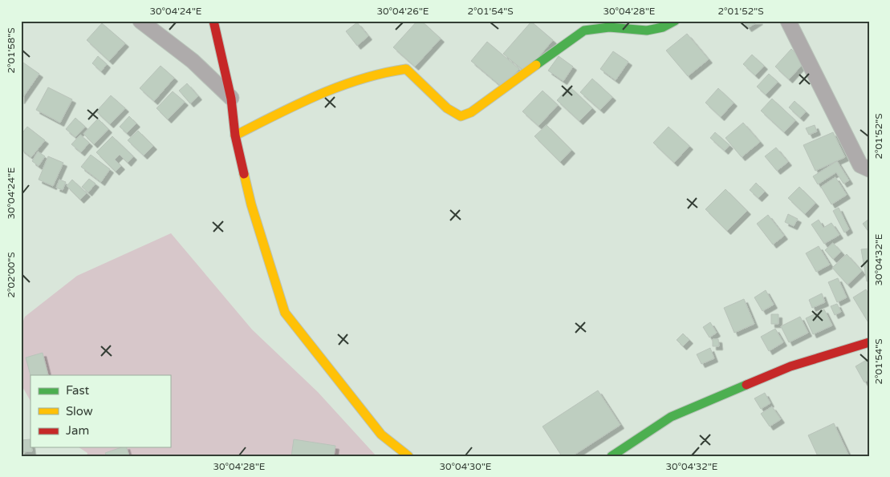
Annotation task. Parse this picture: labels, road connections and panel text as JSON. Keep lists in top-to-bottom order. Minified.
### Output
{"legend":["Fast","Slow","Jam"],"coordinates":["30°04'24\"E","30°04'26\"E","2°01'54\"S","30°04'28\"E","2°01'52\"S","2°01'58\"S","30°04'32\"E","2°02'00\"S","30°04'30\"E"]}
